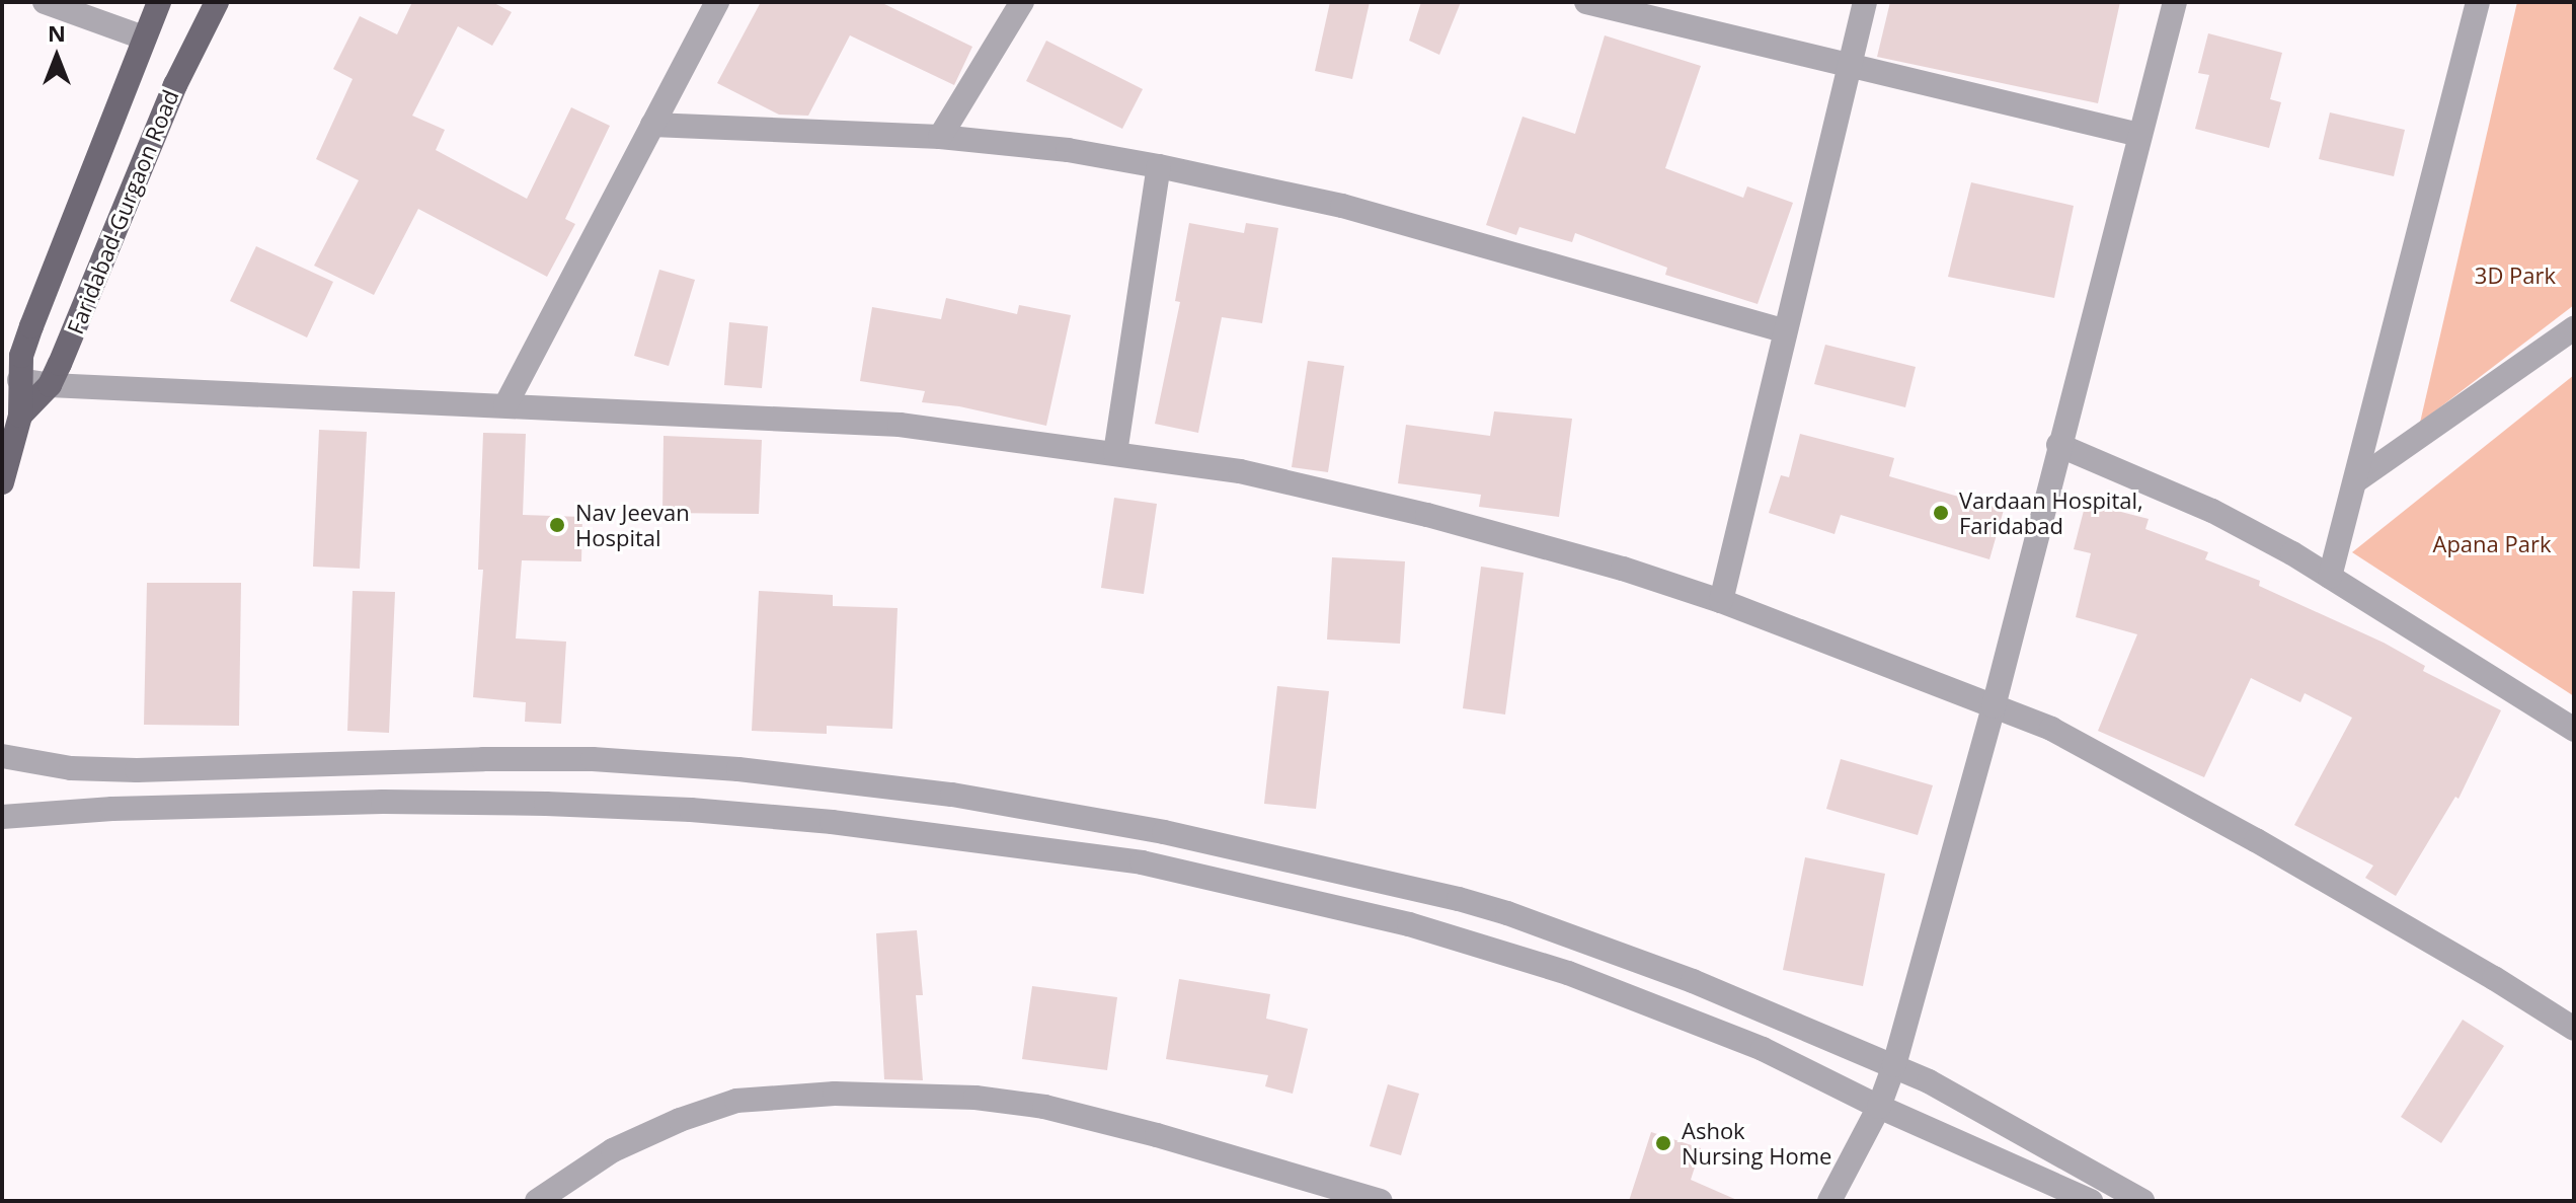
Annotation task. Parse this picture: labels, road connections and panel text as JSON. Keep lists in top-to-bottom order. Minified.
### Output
{"streets":{"main road":["Faridabad-Gurgaon Road"]},"parks":["3D Park","Apana Park"],"places":["Vardaan Hospital, Faridabad","Nav Jeevan Hospital","Ashok Nursing Home"],"north":"top"}
